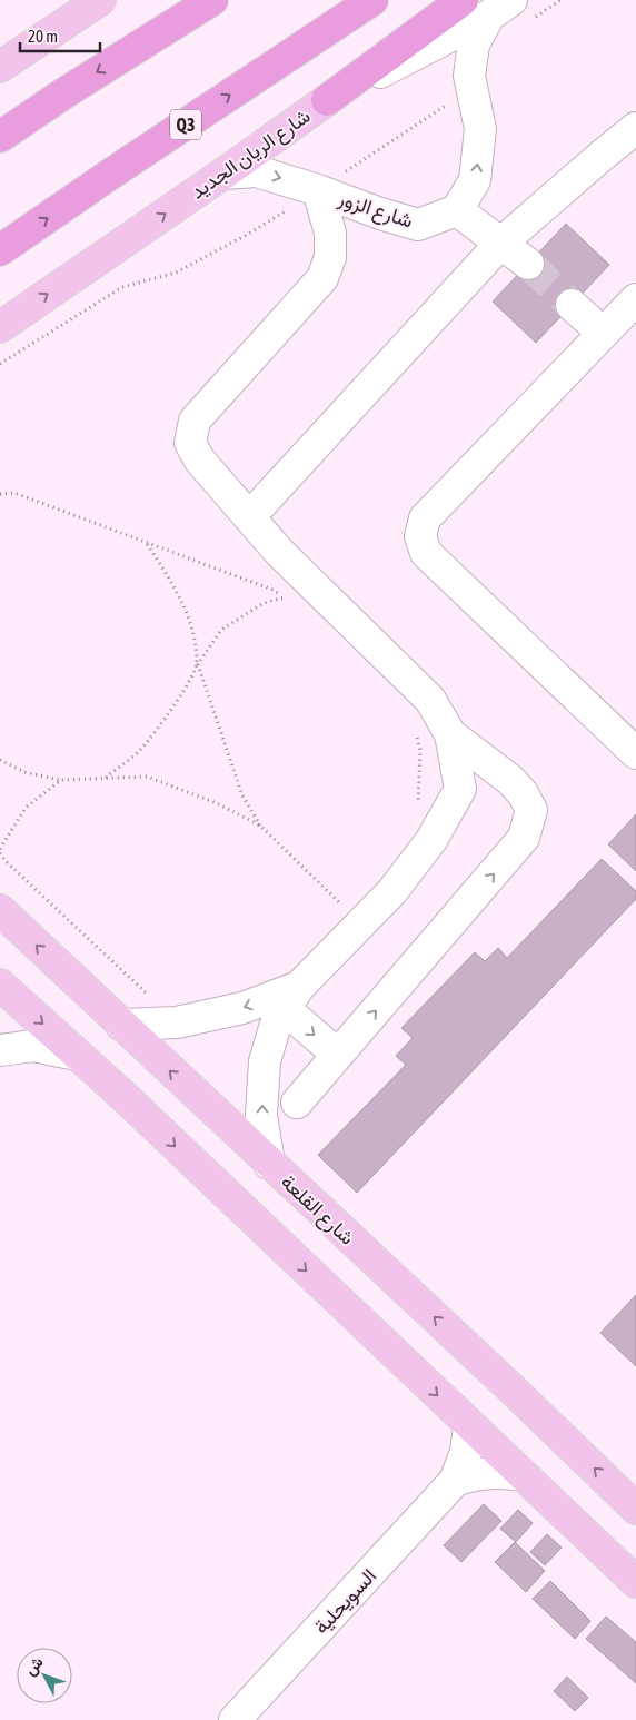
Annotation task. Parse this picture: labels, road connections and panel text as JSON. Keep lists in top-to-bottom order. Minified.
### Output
{"streets":{"highway":["Q3"],"main road":["شارع الريان الجديد","شارع القلعة"],"street":["شارع الزور","السويحلية"]},"crossings":[["شارع الريان الجديد","شارع الزور"]],"one_way":["شارع الريان الجديد","شارع الزور"],"scale_bar":"20 m","north":"top left"}
